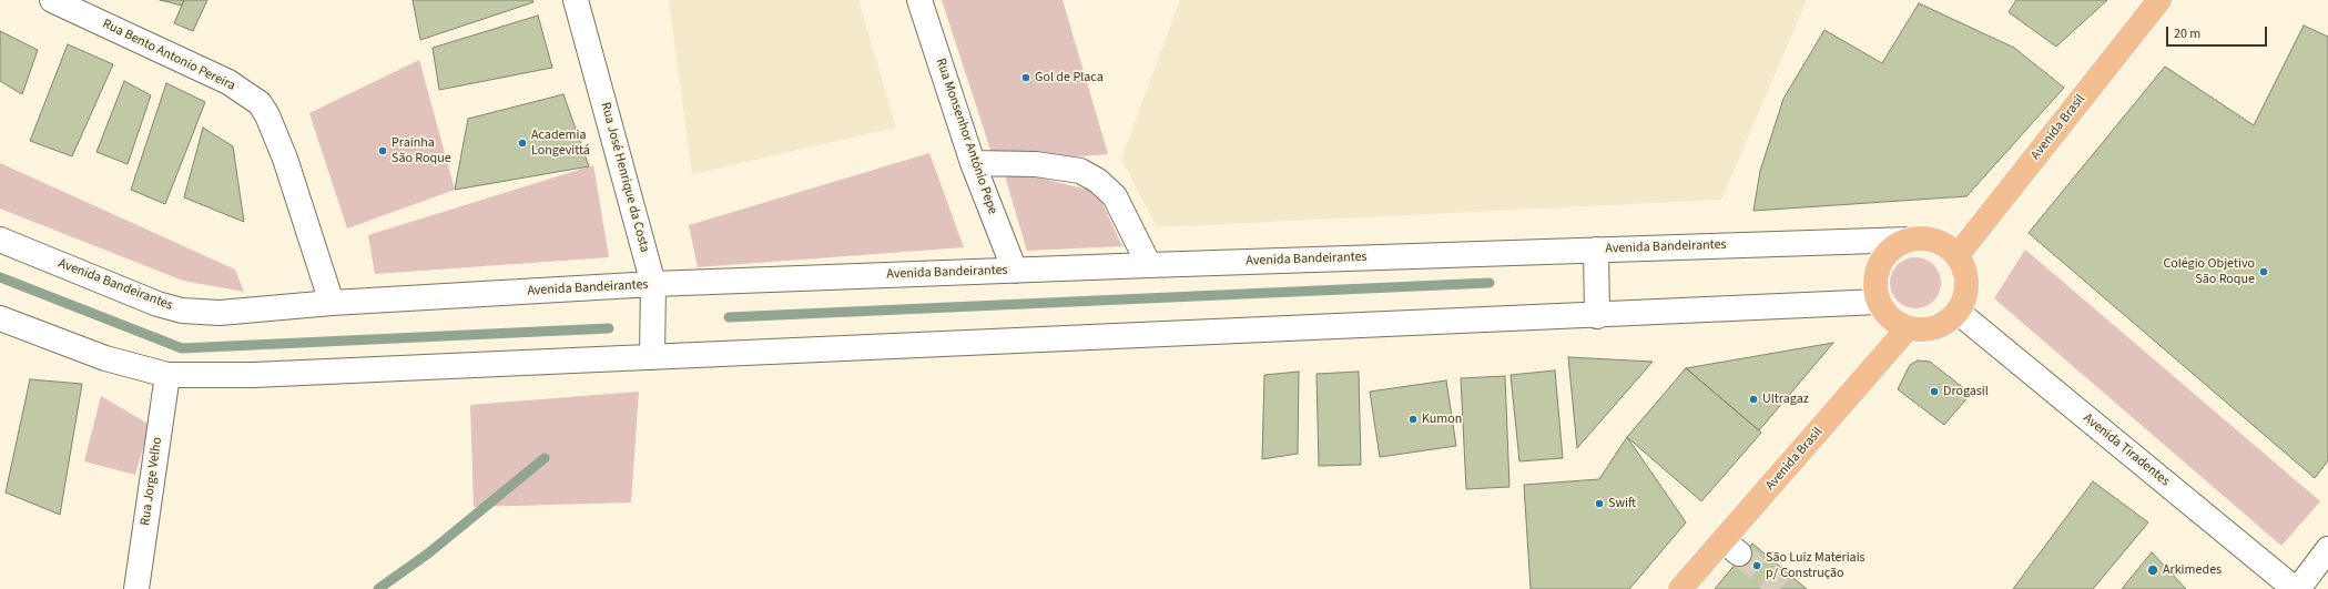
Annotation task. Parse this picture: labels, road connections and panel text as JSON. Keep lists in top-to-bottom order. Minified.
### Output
{"streets":{"main road":["Avenida Brasil"],"street":["Rua Bento Antonio Pereira","Rua Monsenhor António Pepe","Rua José Henrique da Costa","Avenida Bandeirantes","Avenida Tiradentes","Rua Jorge Velho"]},"crossings":[["Rua Bento Antonio Pereira","Avenida Bandeirantes"],["Avenida Brasil","Avenida Bandeirantes"],["Avenida Brasil","Avenida Tiradentes"],["Rua Monsenhor António Pepe","Avenida Bandeirantes"],["Rua José Henrique da Costa","Avenida Bandeirantes"],["Avenida Bandeirantes","Avenida Tiradentes"]],"places":["Gol de Placa","Academia Longevittá","Prainha São Roque","Colégio Objetivo São Roque","Drogasil","Ultragaz","Kumon","Swift","São Luiz Materiais p/ Construção","Arkimedes"],"scale_bar":"20 m"}
